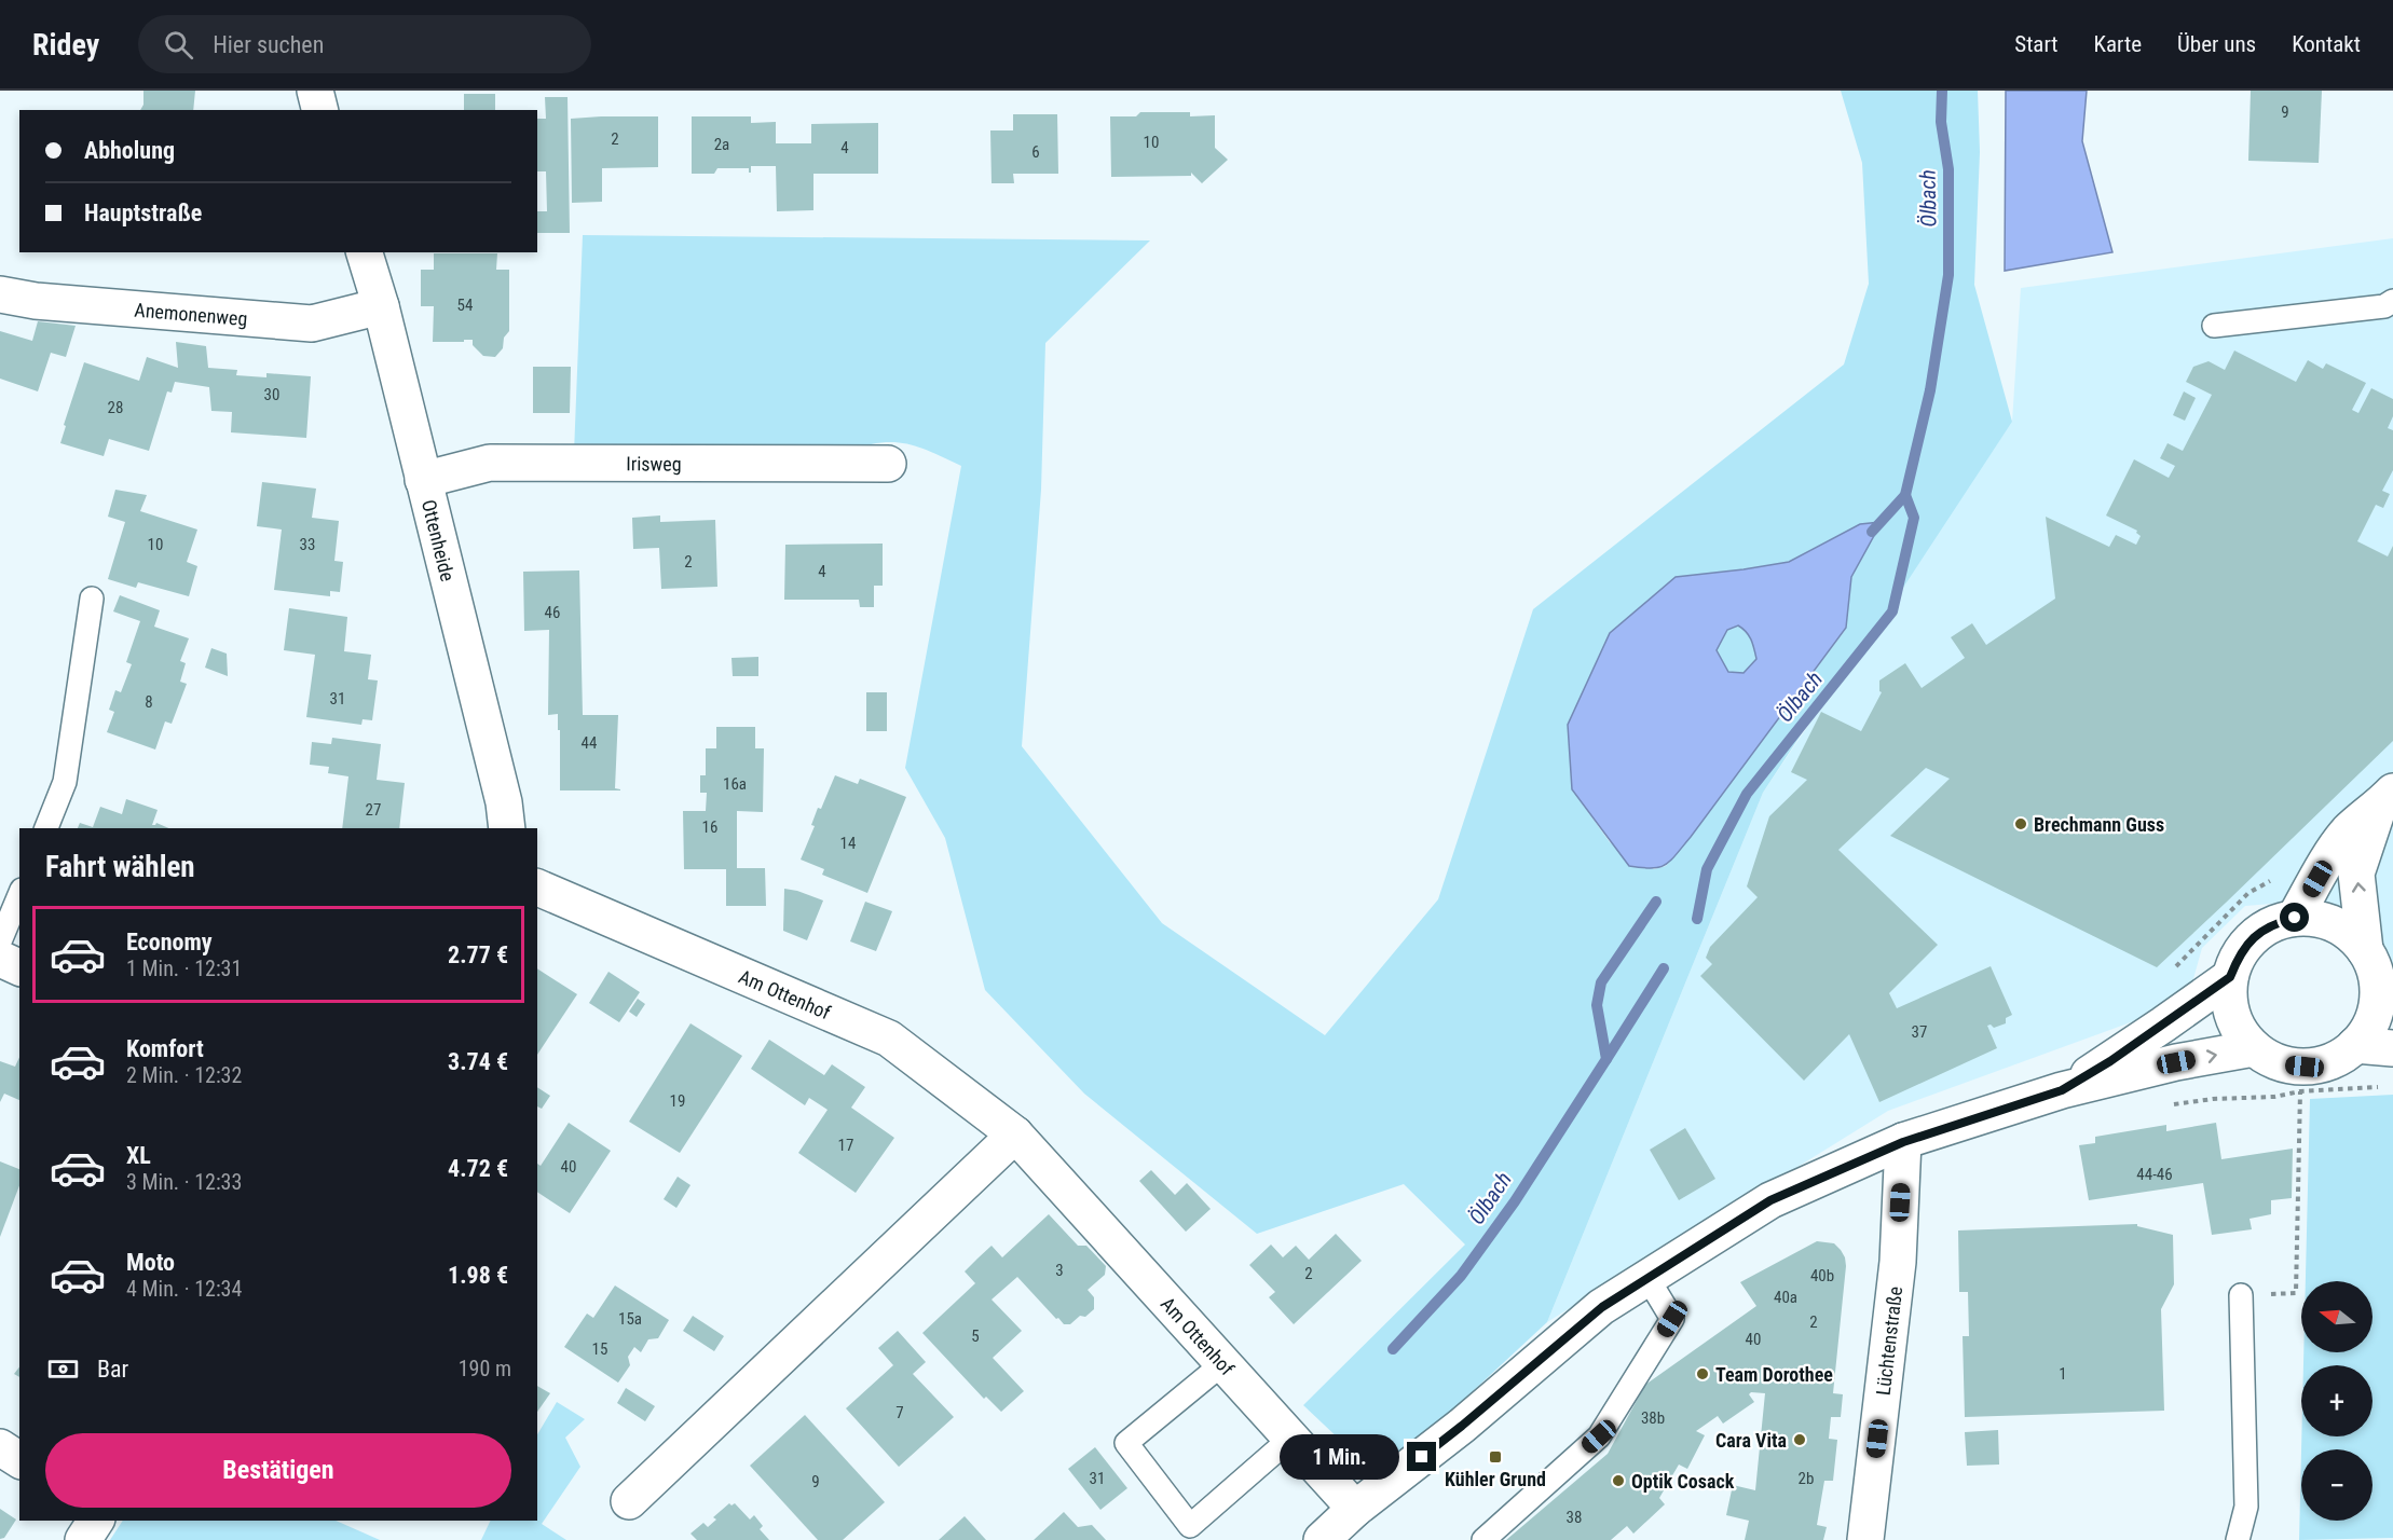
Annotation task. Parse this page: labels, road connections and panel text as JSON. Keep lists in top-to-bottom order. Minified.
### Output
{"streets":{"street":["Anemonenweg","Irisweg","Ottenheide","Am Ottenhof","Lüchtenstraße"]},"crossings":[["Anemonenweg","Ottenheide"],["Irisweg","Ottenheide"]],"water":["Ölbach"],"places":{"other":["Brechmann Guss","Team Dorothee","Cara Vita","Optik Cosack"],"transit":["Kühler Grund"]},"house_numbers":["9","2","10","2a","4","6","54","30","28","10","33","2","4","46","31","8","44","16a","27","16","14","37","19","17","40","44-46","3","2","40b","40a","15a","2","5","40","15","1","7","38b","31","2b","9","38"],"north":"left","page":{"header":"Ridey","search":"Hier suchen","nav":["Start","Karte","Über uns","Kontakt"],"banner":["Abholung","Hauptstraße"],"heading":"Fahrt wählen","list":[{"name":"Economy","note":"1 Min. · 12:31","value":"2.77 €"},{"name":"Komfort","note":"2 Min. · 12:32","value":"3.74 €"},{"name":"XL","note":"3 Min. · 12:33","value":"4.72 €"},{"name":"Moto","note":"4 Min. · 12:34","value":"1.98 €"}],"map_buttons":["+","−"],"pay":["Bar","190 m"],"buttons":"Bestätigen","bubble":"1 Min."}}
